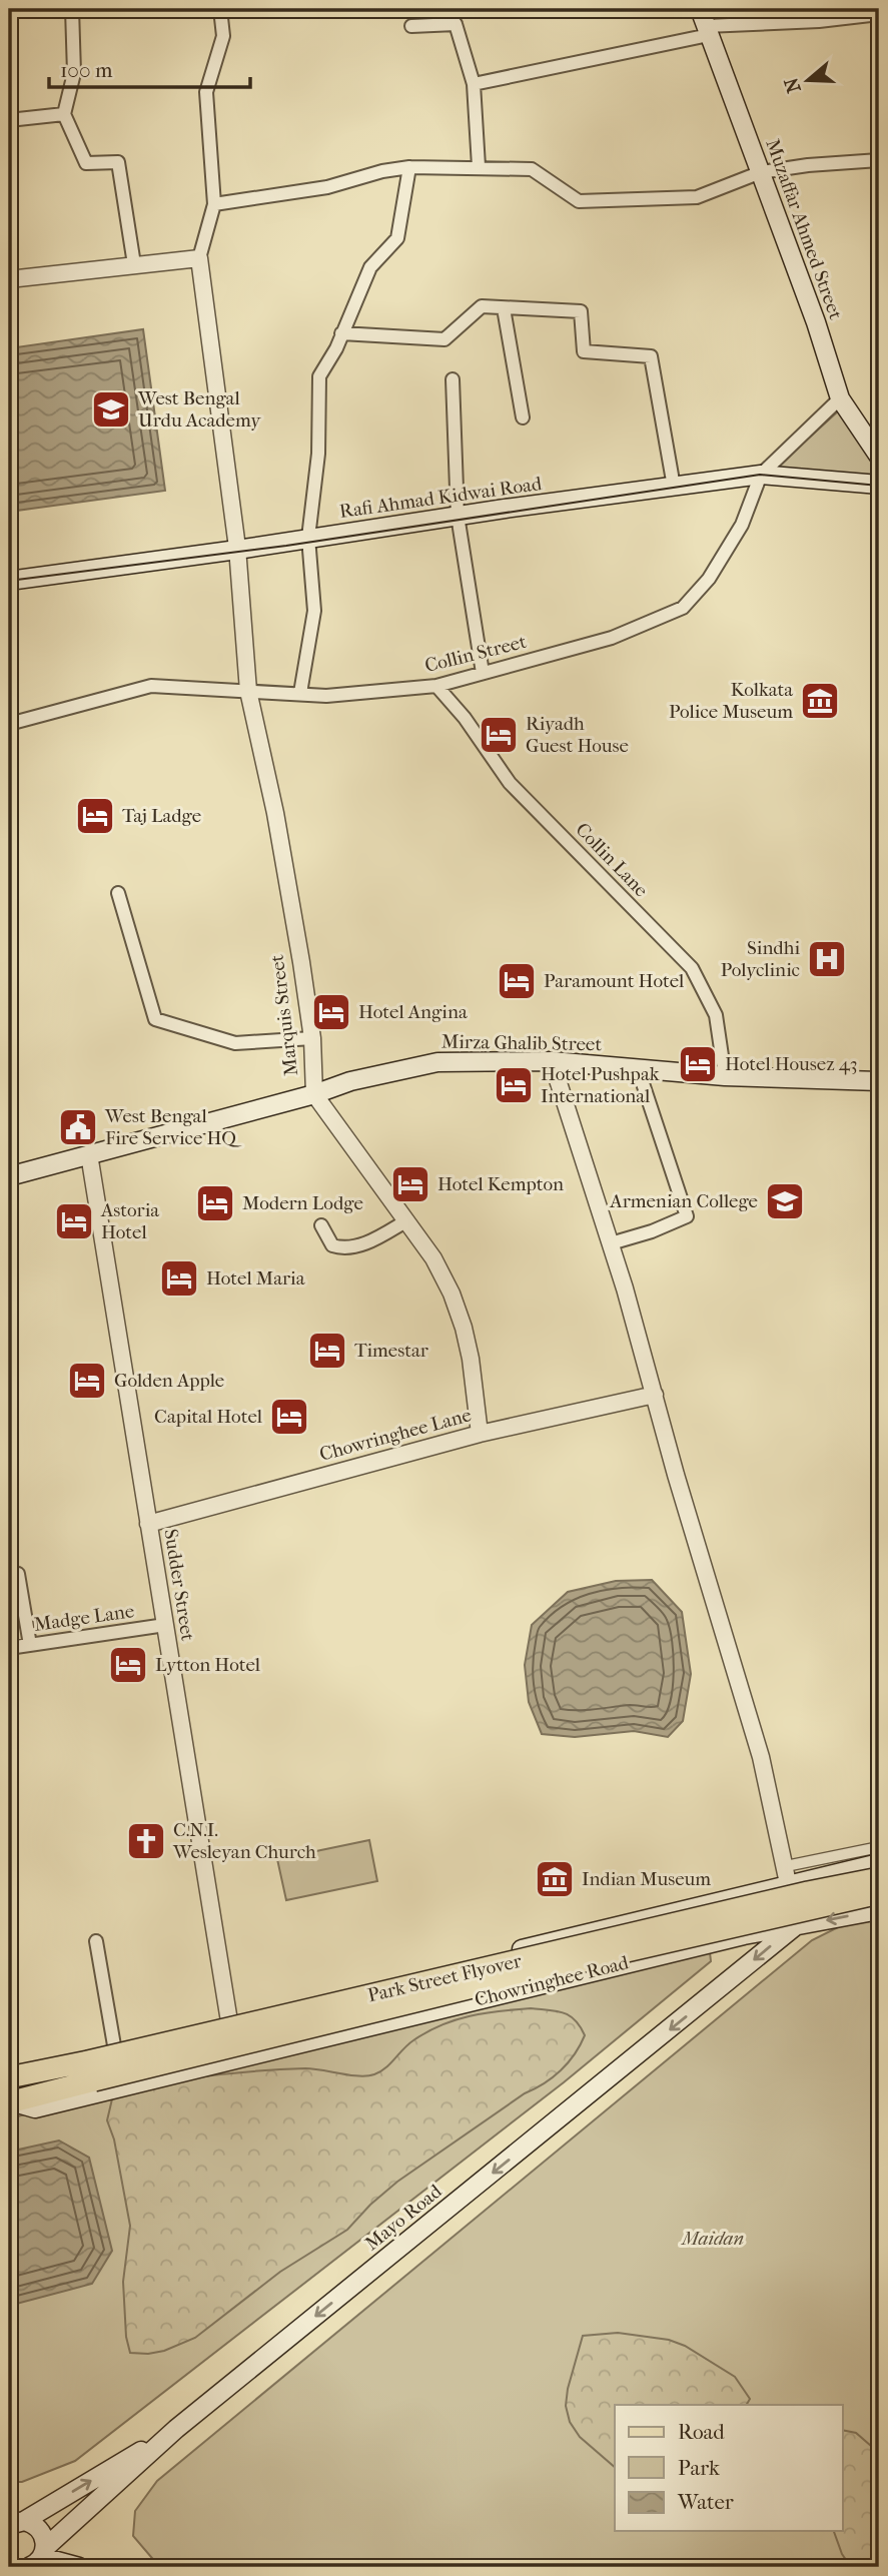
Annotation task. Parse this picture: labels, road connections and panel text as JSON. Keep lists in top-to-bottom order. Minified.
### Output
{"streets":{"main road":["Muzaffar Ahmed Street","Rafi Ahmad Kidwai Road","Mirza Ghalib Street","Park Street Flyover","Chowringhee Road","Mayo Road"],"street":["Collin Street","Collin Lane","Marquis Street","Chowringhee Lane","Sudder Street","Madge Lane"]},"crossings":[["Muzaffar Ahmed Street","Collin Street"],["Rafi Ahmad Kidwai Road","Collin Street"],["Rafi Ahmad Kidwai Road","Marquis Street"],["Collin Street","Collin Lane"],["Collin Street","Marquis Street"],["Collin Lane","Mirza Ghalib Street"],["Marquis Street","Mirza Ghalib Street"],["Marquis Street","Chowringhee Lane"],["Mirza Ghalib Street","Sudder Street"],["Chowringhee Lane","Sudder Street"],["Sudder Street","Madge Lane"],["Sudder Street","Chowringhee Road"],["Park Street Flyover","Chowringhee Road"],["Chowringhee Road","Mayo Road"]],"one_way":["Mayo Road"],"parks":["Maidan"],"places":{"school or university":["West Bengal Urdu Academy","Armenian College"],"museum":["Kolkata Police Museum","Indian Museum"],"hotel":["Riyadh Guest House","Taj Ladge","Paramount Hotel","Hotel Angina","Hotel Housez 43","Hotel Pushpak International","Hotel Kempton","Modern Lodge","Astoria Hotel","Hotel Maria","Timestar","Golden Apple","Capital Hotel","Lytton Hotel"],"hospital":["Sindhi Polyclinic"],"public building":["West Bengal Fire Service HQ"],"church":["C.N.I. Wesleyan Church"]},"legend":["Road","Park","Water"],"scale_bar":"100 m","north":"left"}
